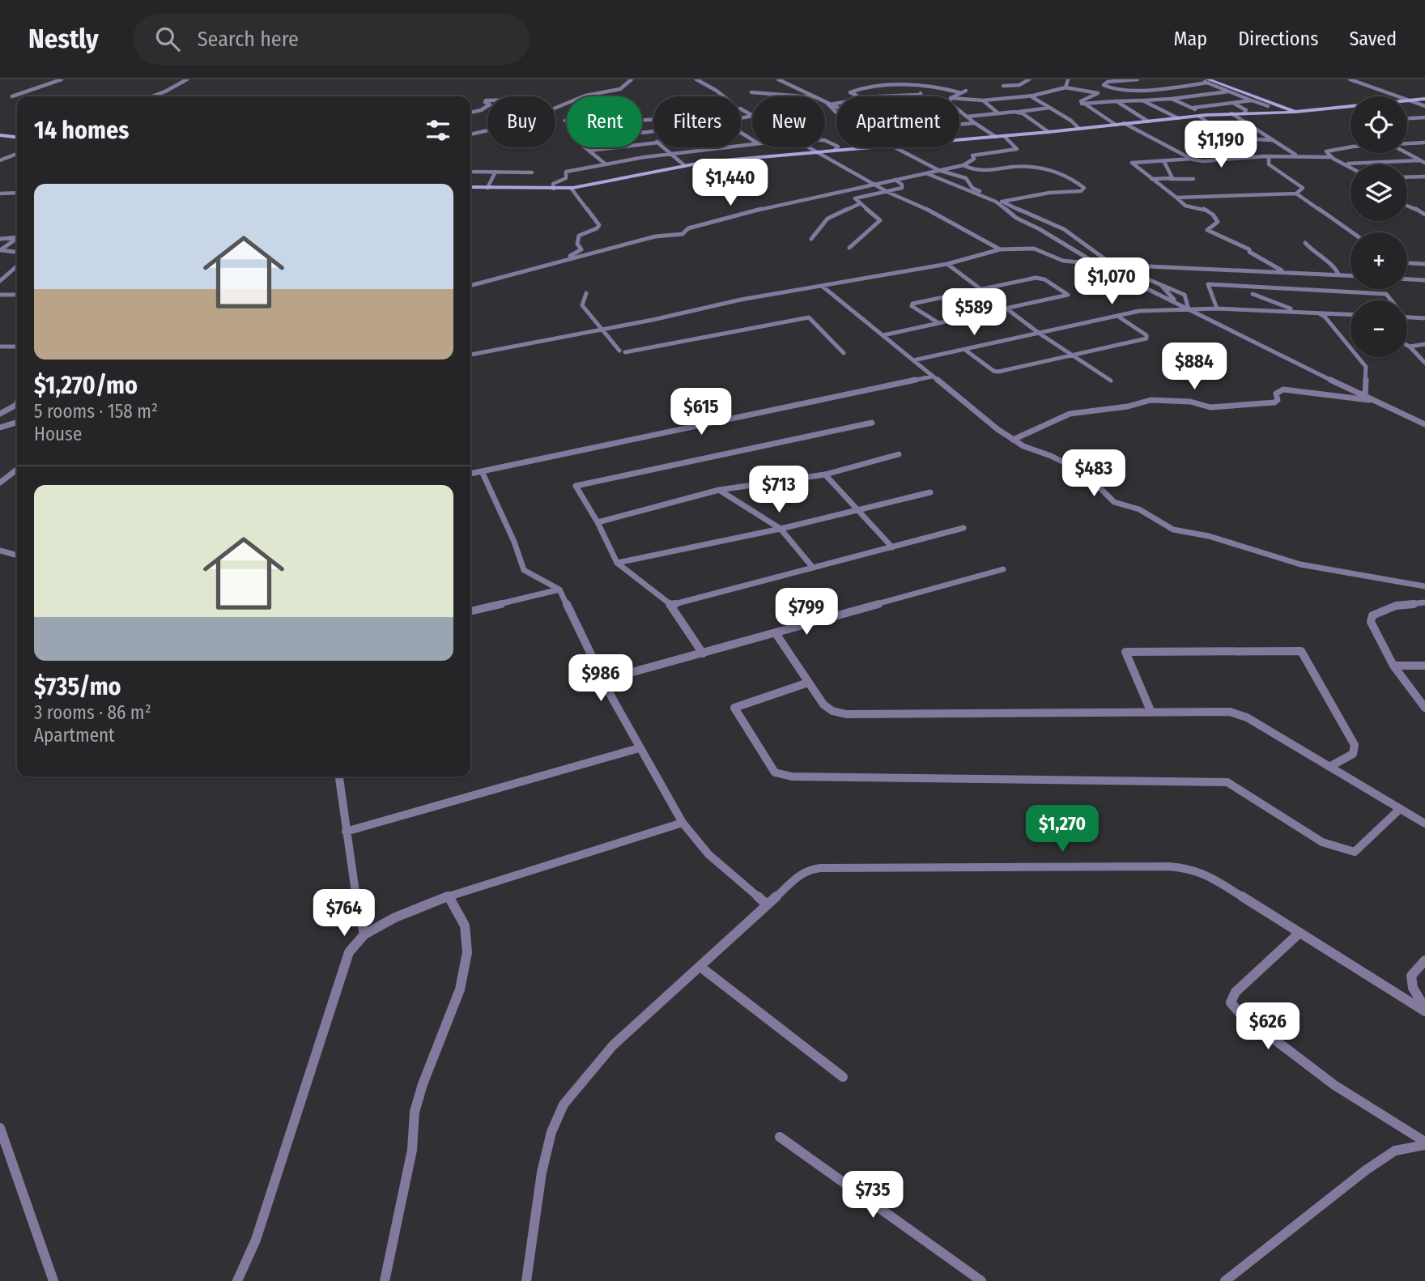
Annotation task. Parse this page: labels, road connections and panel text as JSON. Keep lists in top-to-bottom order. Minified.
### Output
{"page":{"header":"Nestly","search":"Search here","nav":["Map","Directions","Saved"],"map_buttons":["+","−"],"chip":["Buy","Rent","Filters","New","Apartment"],"heading":"14 homes","price":["$1,190","$1,440","$1,070","$589","$884","$615","$483","$713","$799","$986","$1,270","$764","$626","$735"],"list":[{"name":"$1,270/mo","note":"5 rooms · 158 m² · House"},{"name":"$735/mo","note":"3 rooms · 86 m² · Apartment"}]}}
